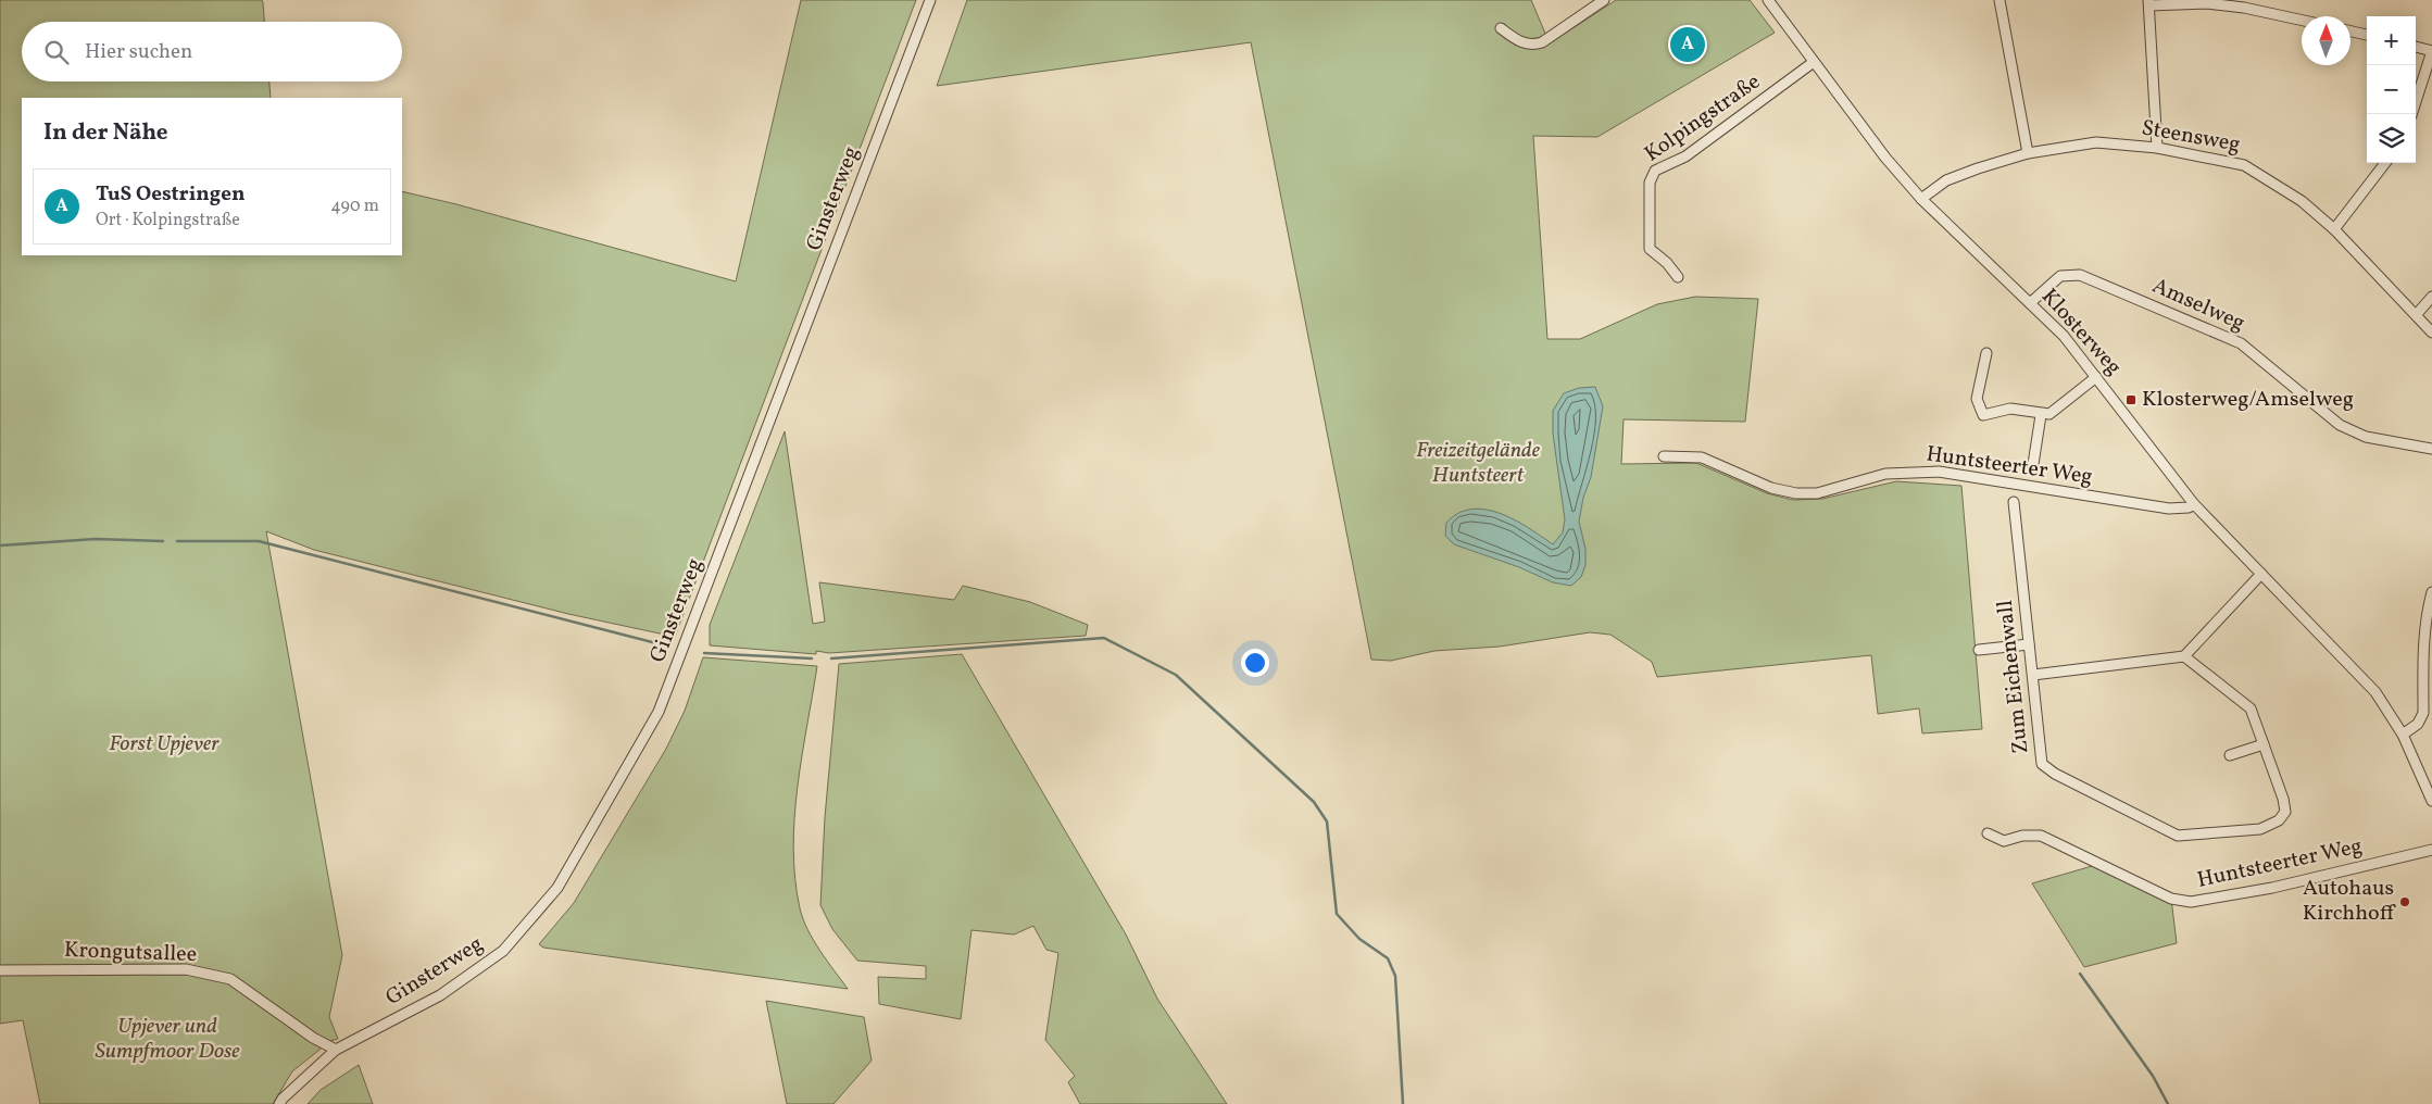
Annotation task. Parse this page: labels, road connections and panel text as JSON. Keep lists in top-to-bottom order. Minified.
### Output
{"streets":{"street":["Kolpingstraße","Steensweg","Ginsterweg","Amselweg","Klosterweg","Huntsteerter Weg","Zum Eichenwall","Krongutsallee"]},"crossings":[["Kolpingstraße","Klosterweg"],["Steensweg","Klosterweg"],["Ginsterweg","Krongutsallee"],["Amselweg","Klosterweg"],["Klosterweg","Huntsteerter Weg"]],"parks":["Freizeitgelände Huntsteert","Forst Upjever","Upjever und Sumpfmoor Dose"],"places":{"transit":["Klosterweg/Amselweg"],"other":["Autohaus Kirchhoff"]},"north":"top","page":{"map_buttons":["+","−"],"search":"Hier suchen","pins":"A","heading":"In der Nähe","list":[{"mark":"A","name":"TuS Oestringen","note":"Ort · Kolpingstraße","value":"490 m"}]}}
